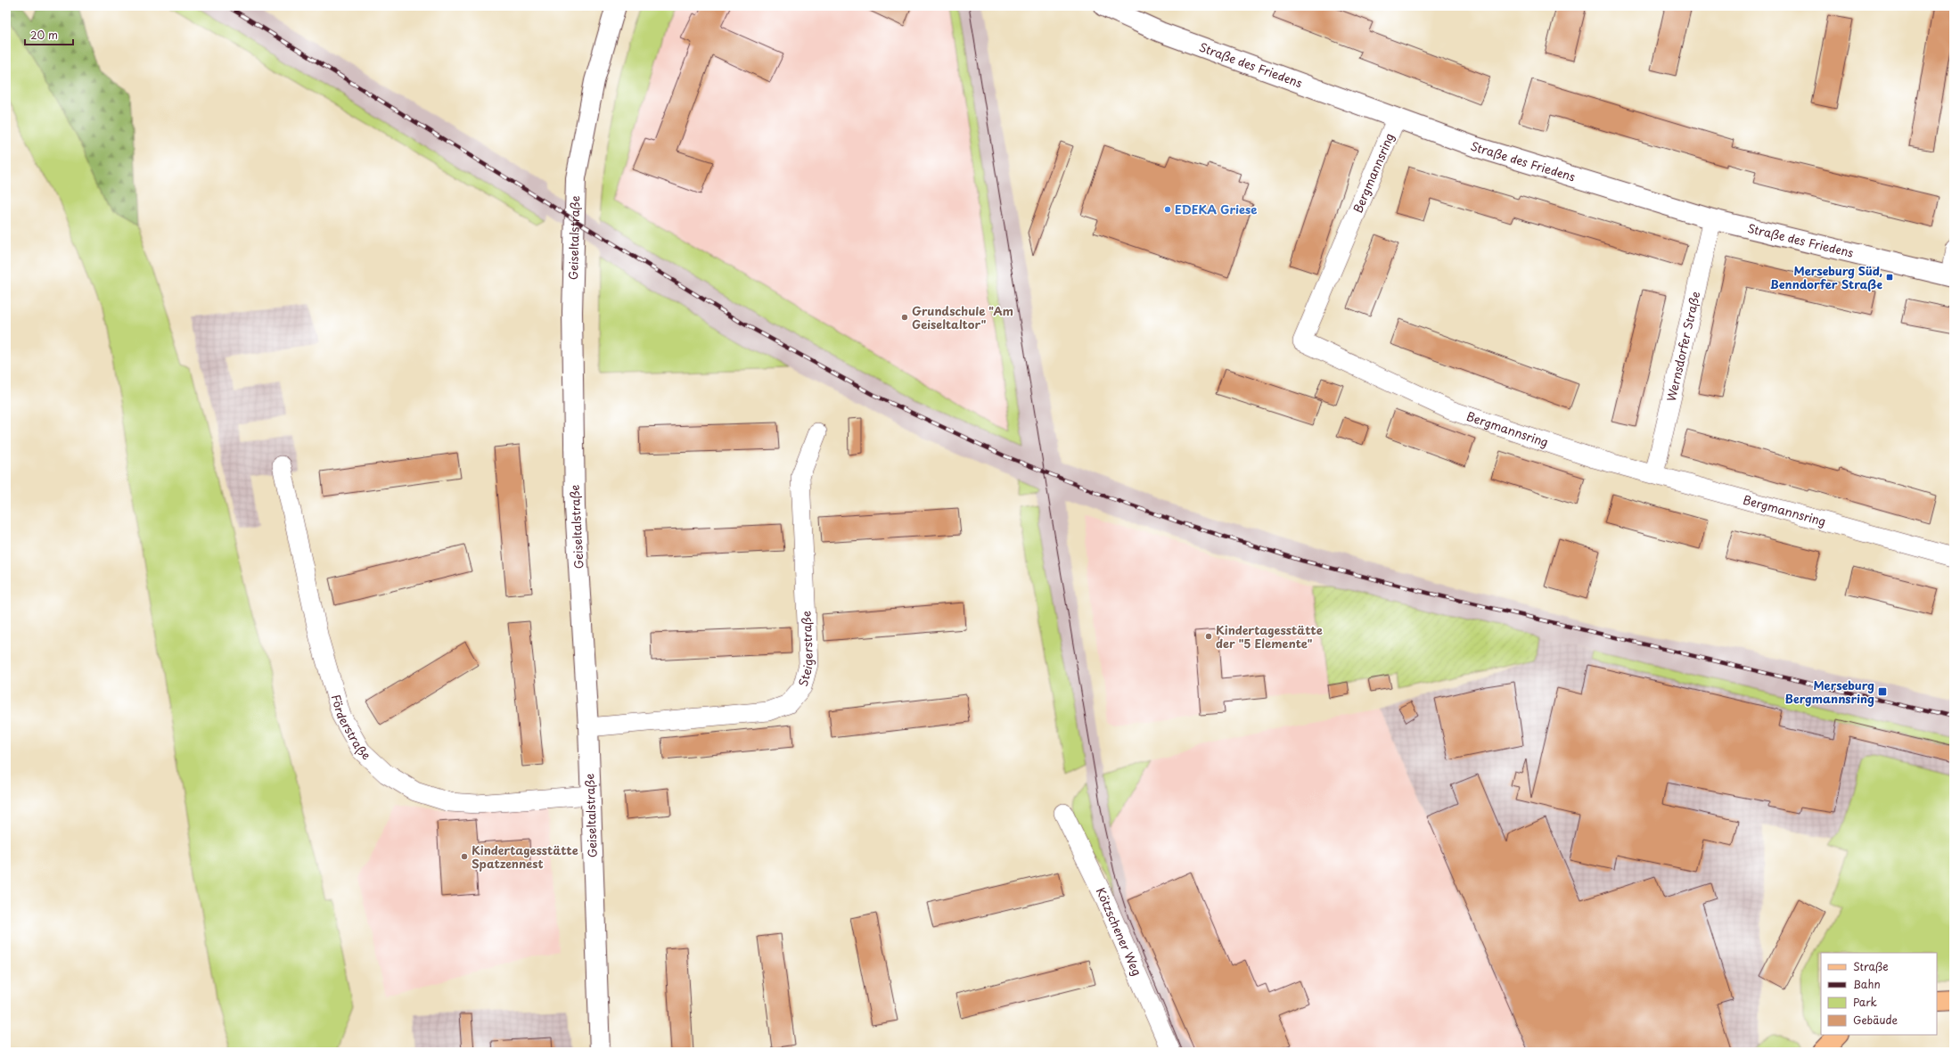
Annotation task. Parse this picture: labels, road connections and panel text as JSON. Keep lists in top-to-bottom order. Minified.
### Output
{"streets":{"street":["Straße des Friedens","Bergmannsring","Geiseltalstraße","Wernsdorfer Straße","Steigerstraße","Förderstraße","Kötzschener Weg"]},"crossings":[["Straße des Friedens","Bergmannsring"],["Straße des Friedens","Wernsdorfer Straße"],["Bergmannsring","Wernsdorfer Straße"],["Geiseltalstraße","Steigerstraße"],["Geiseltalstraße","Förderstraße"]],"places":{"other":["EDEKA Griese","Grundschule \"Am Geiseltaltor\"","Kindertagesstätte der \"5 Elemente\"","Kindertagesstätte Spatzennest"],"transit":["Merseburg Süd, Benndorfer Straße","Merseburg Bergmannsring"]},"legend":["Straße","Bahn","Park","Gebäude"],"scale_bar":"20 m"}
